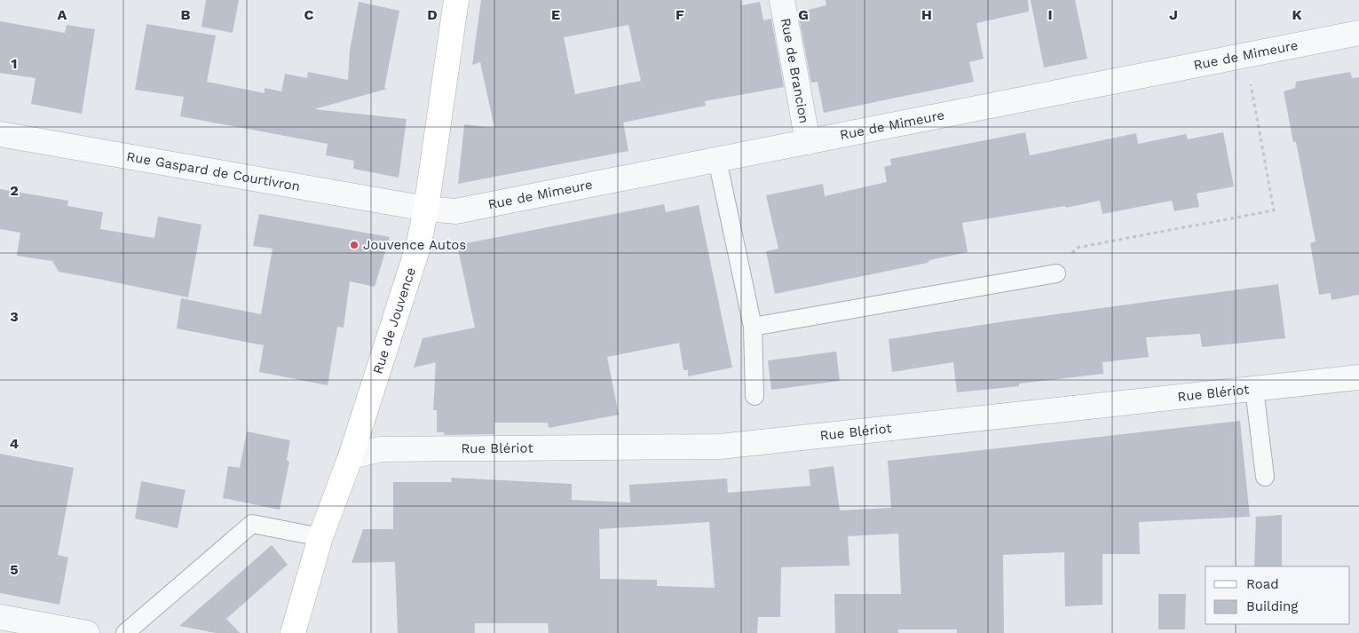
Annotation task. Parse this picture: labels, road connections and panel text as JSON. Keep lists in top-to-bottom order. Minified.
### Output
{"streets":{"street":["Rue de Mimeure","Rue de Brancion","Rue Gaspard de Courtivron","Rue de Jouvence","Rue Blériot"]},"crossings":[["Rue de Mimeure","Rue de Brancion"],["Rue de Mimeure","Rue Gaspard de Courtivron"],["Rue de Mimeure","Rue de Jouvence"],["Rue Gaspard de Courtivron","Rue de Jouvence"],["Rue de Jouvence","Rue Blériot"]],"places":["Jouvence Autos"],"legend":["Road","Building"],"grid":{"columns":["A","B","C","D","E","F","G","H","I","J","K"],"rows":["1","2","3","4","5"]}}
